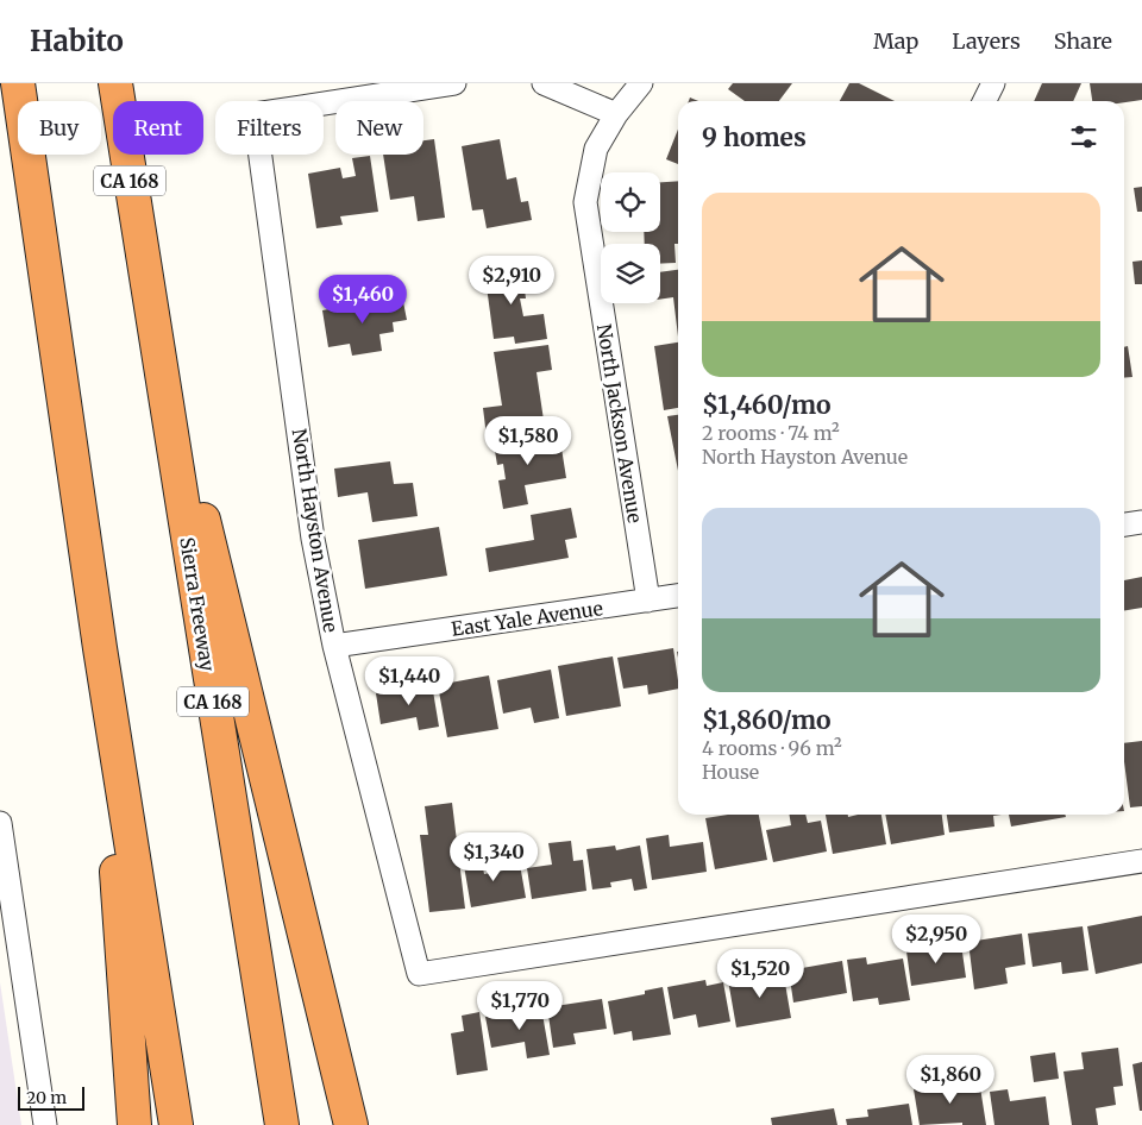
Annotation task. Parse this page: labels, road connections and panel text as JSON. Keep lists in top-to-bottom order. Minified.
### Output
{"streets":{"highway":["CA 168","Sierra Freeway"],"street":["North Jackson Avenue","North Hayston Avenue","East Yale Avenue"]},"crossings":[["North Jackson Avenue","East Yale Avenue"],["North Hayston Avenue","East Yale Avenue"]],"scale_bar":"20 m","page":{"header":"Habito","nav":["Map","Layers","Share"],"chip":["Buy","Rent","Filters","New"],"heading":"9 homes","list":[{"name":"$1,460/mo","note":"2 rooms · 74 m² · North Hayston Avenue"},{"name":"$1,860/mo","note":"4 rooms · 96 m² · House"}],"price":["$2,910","$1,460","$1,580","$1,440","$1,340","$2,950","$1,520","$1,770","$1,860"],"scale":"20 m"}}
